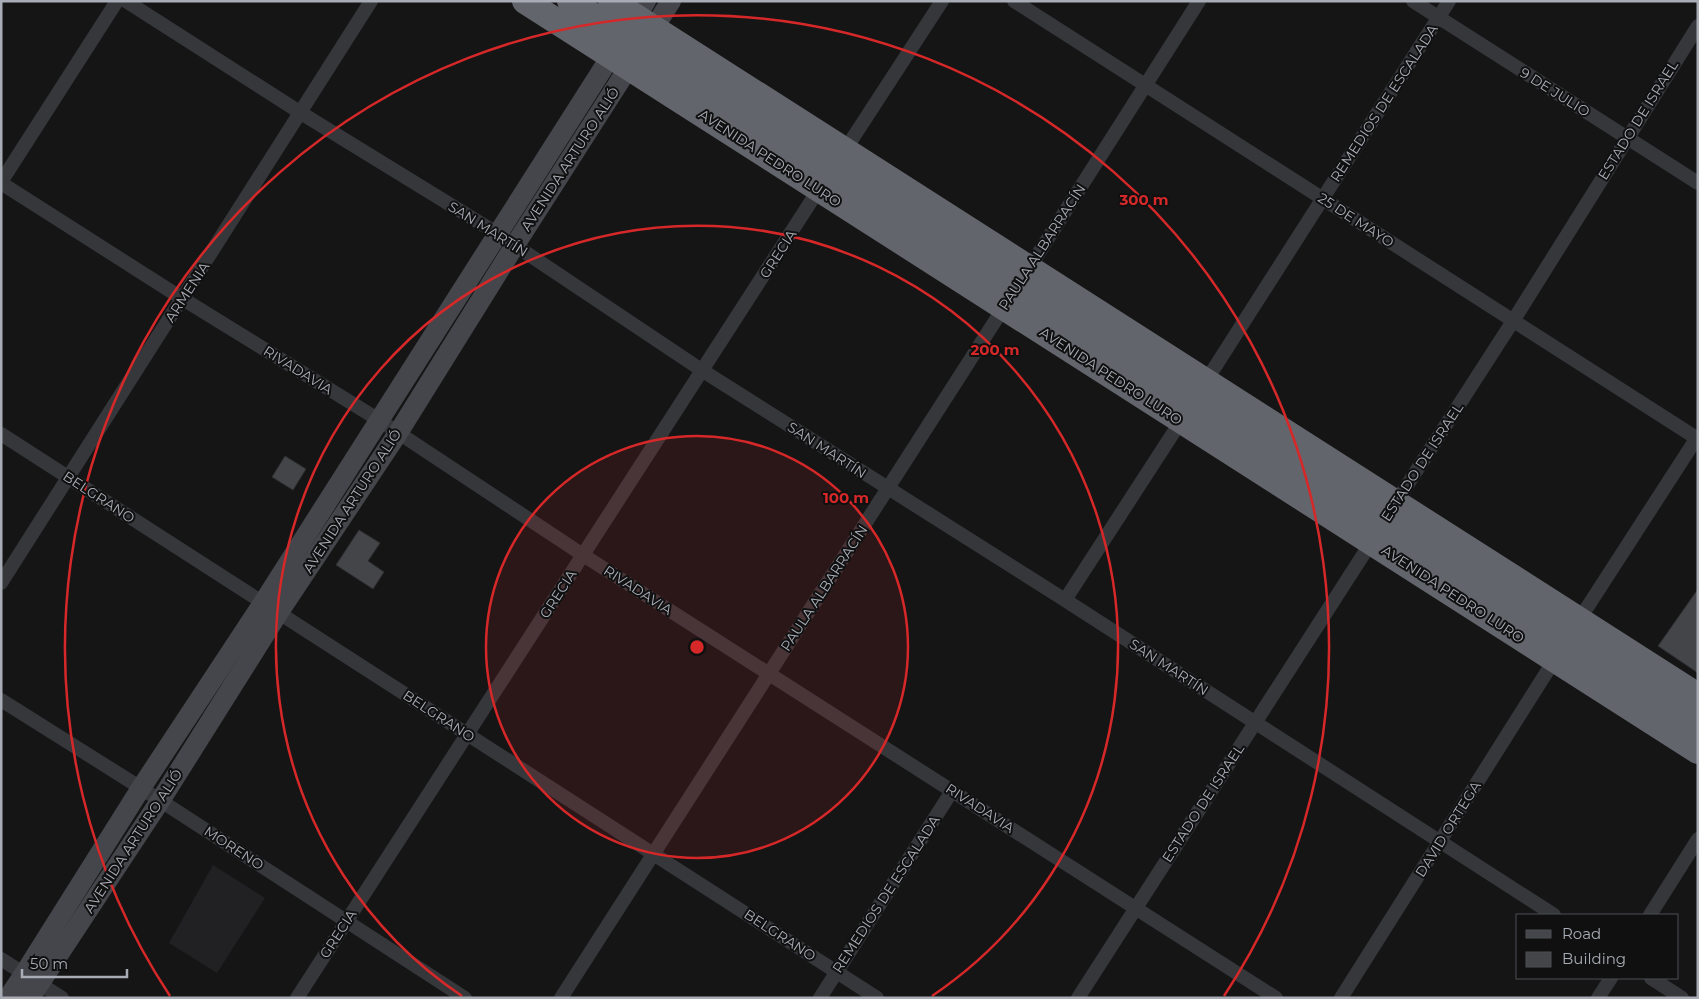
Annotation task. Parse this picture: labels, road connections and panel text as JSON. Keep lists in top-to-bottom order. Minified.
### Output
{"streets":{"highway":["AVENIDA PEDRO LURO"],"main road":["AVENIDA ARTURO ALIÓ"],"street":["9 DE JULIO","REMEDIOS DE ESCALADA","ESTADO DE ISRAEL","25 DE MAYO","SAN MARTÍN","PAULA ALBARRACÍN","GRECIA","ARMENIA","RIVADAVIA","BELGRANO","DAVID ORTEGA","MORENO"]},"crossings":[["9 DE JULIO","REMEDIOS DE ESCALADA"],["9 DE JULIO","ESTADO DE ISRAEL"],["REMEDIOS DE ESCALADA","AVENIDA PEDRO LURO"],["REMEDIOS DE ESCALADA","25 DE MAYO"],["REMEDIOS DE ESCALADA","RIVADAVIA"],["REMEDIOS DE ESCALADA","BELGRANO"],["ESTADO DE ISRAEL","AVENIDA PEDRO LURO"],["ESTADO DE ISRAEL","25 DE MAYO"],["ESTADO DE ISRAEL","SAN MARTÍN"],["ESTADO DE ISRAEL","RIVADAVIA"],["AVENIDA PEDRO LURO","AVENIDA ARTURO ALIÓ"],["AVENIDA PEDRO LURO","PAULA ALBARRACÍN"],["AVENIDA PEDRO LURO","GRECIA"],["AVENIDA PEDRO LURO","DAVID ORTEGA"],["AVENIDA ARTURO ALIÓ","SAN MARTÍN"],["AVENIDA ARTURO ALIÓ","RIVADAVIA"],["AVENIDA ARTURO ALIÓ","BELGRANO"],["AVENIDA ARTURO ALIÓ","MORENO"],["25 DE MAYO","PAULA ALBARRACÍN"],["SAN MARTÍN","PAULA ALBARRACÍN"],["SAN MARTÍN","GRECIA"],["SAN MARTÍN","ARMENIA"],["SAN MARTÍN","DAVID ORTEGA"],["PAULA ALBARRACÍN","RIVADAVIA"],["PAULA ALBARRACÍN","BELGRANO"],["GRECIA","RIVADAVIA"],["GRECIA","BELGRANO"],["GRECIA","MORENO"],["ARMENIA","RIVADAVIA"],["ARMENIA","BELGRANO"]],"legend":["Road","Building"],"scale_bar":"50 m","rings":["300 m","200 m","100 m"]}
